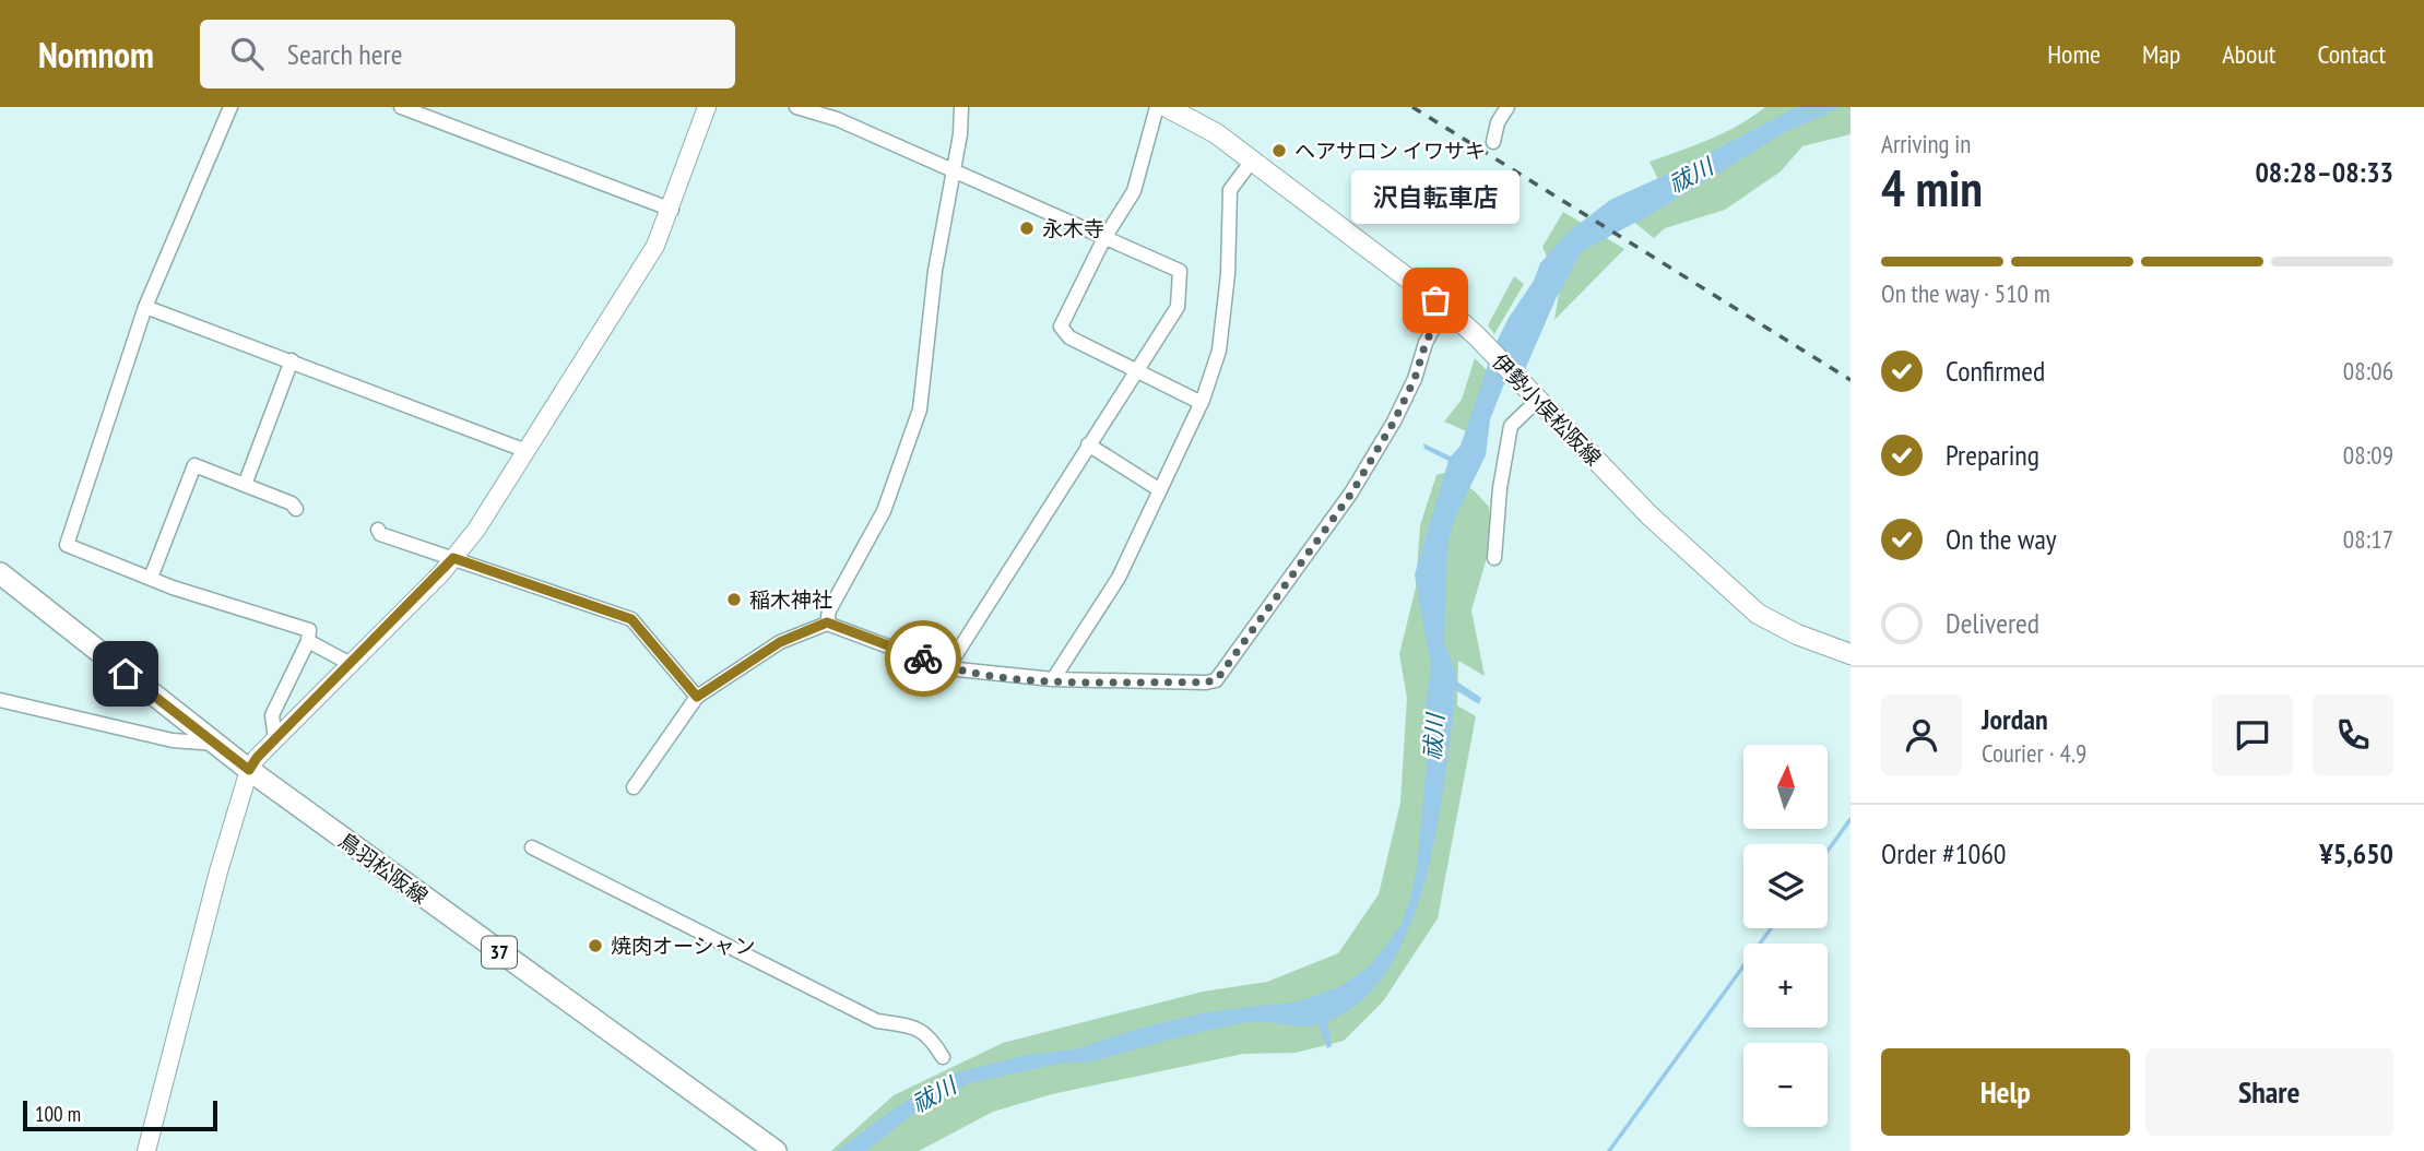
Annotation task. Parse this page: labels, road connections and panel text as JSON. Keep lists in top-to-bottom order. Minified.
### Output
{"streets":{"main road":["伊勢小俣松阪線","鳥羽松阪線","37"]},"water":["祓川"],"places":["ヘアサロン イワサキ","永木寺","沢自転車店","稲木神社","焼肉オーシャン"],"scale_bar":"100 m","north":"top","page":{"header":"Nomnom","search":"Search here","nav":["Home","Map","About","Contact"],"heading":["4 min","Arriving in","08:28–08:33"],"panel":["Jordan","Courier · 4.9","Order #1060","¥5,650"],"bubble":"沢自転車店","bar":"On the way · 510 m","list":[["Confirmed","08:06"],["Preparing","08:09"],["On the way","08:17"],"Delivered"],"map_buttons":["+","−"],"buttons":["Help","Share"],"scale":"100 m"}}
